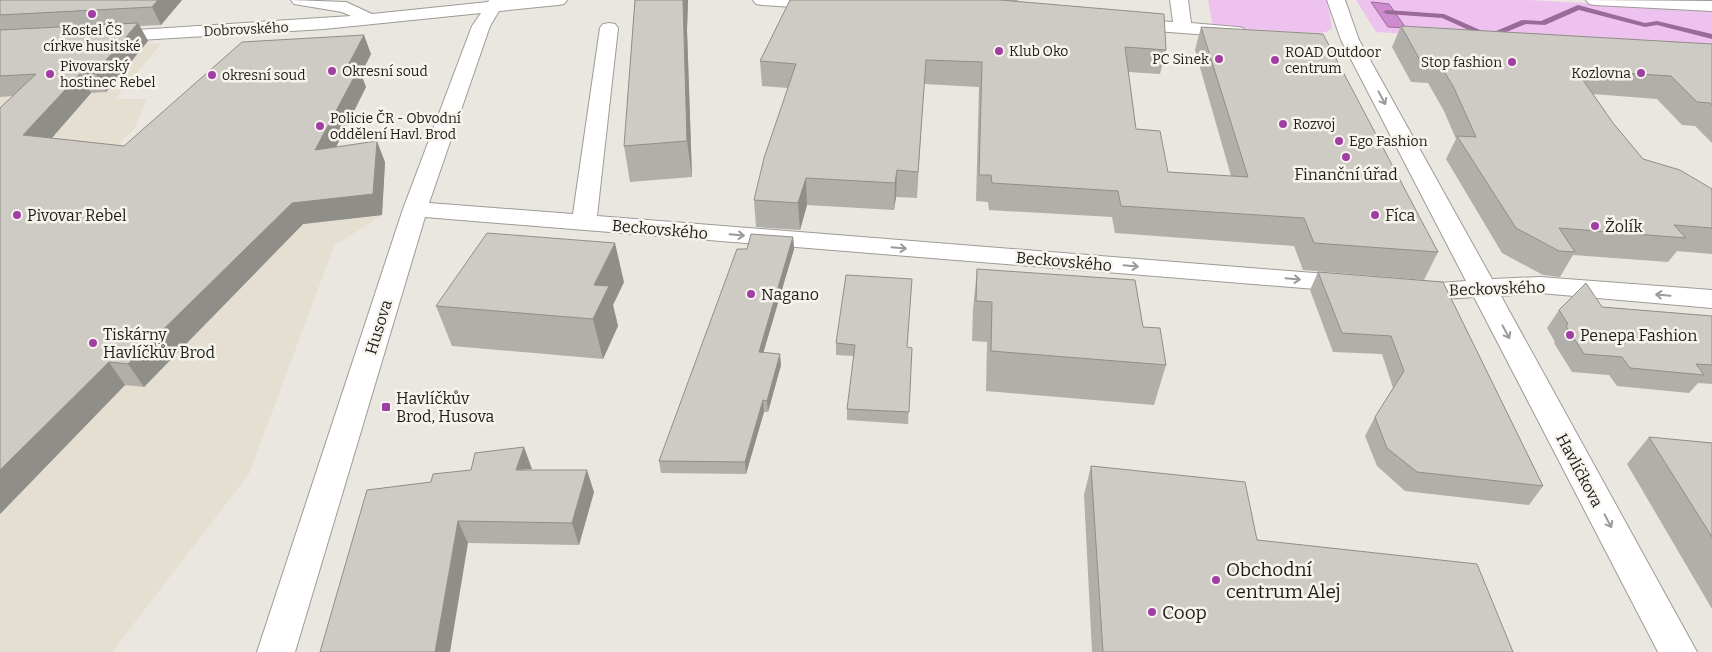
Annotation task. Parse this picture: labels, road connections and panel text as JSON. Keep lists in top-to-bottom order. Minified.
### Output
{"streets":{"street":["Dobrovského","Beckovského","Husova","Havlíčkova"]},"crossings":[["Dobrovského","Husova"],["Beckovského","Husova"],["Beckovského","Havlíčkova"]],"one_way":["Havlíčkova"],"places":{"other":["Kostel ČS církve husitské","Klub Oko","PC Sinek","ROAD Outdoor centrum","Stop fashion","Okresní soud","Kozlovna","Pivovarský hostinec Rebel","okresní soud","Rozvoj","Policie ČR - Obvodní oddělení Havl. Brod","Ego Fashion","Finanční úřad","Pivovar Rebel","Fíca","Žolík","Nagano","Penepa Fashion","Tiskárny Havlíčkův Brod","Obchodní centrum Alej","Coop"],"transit":["Havlíčkův Brod, Husova"]}}
